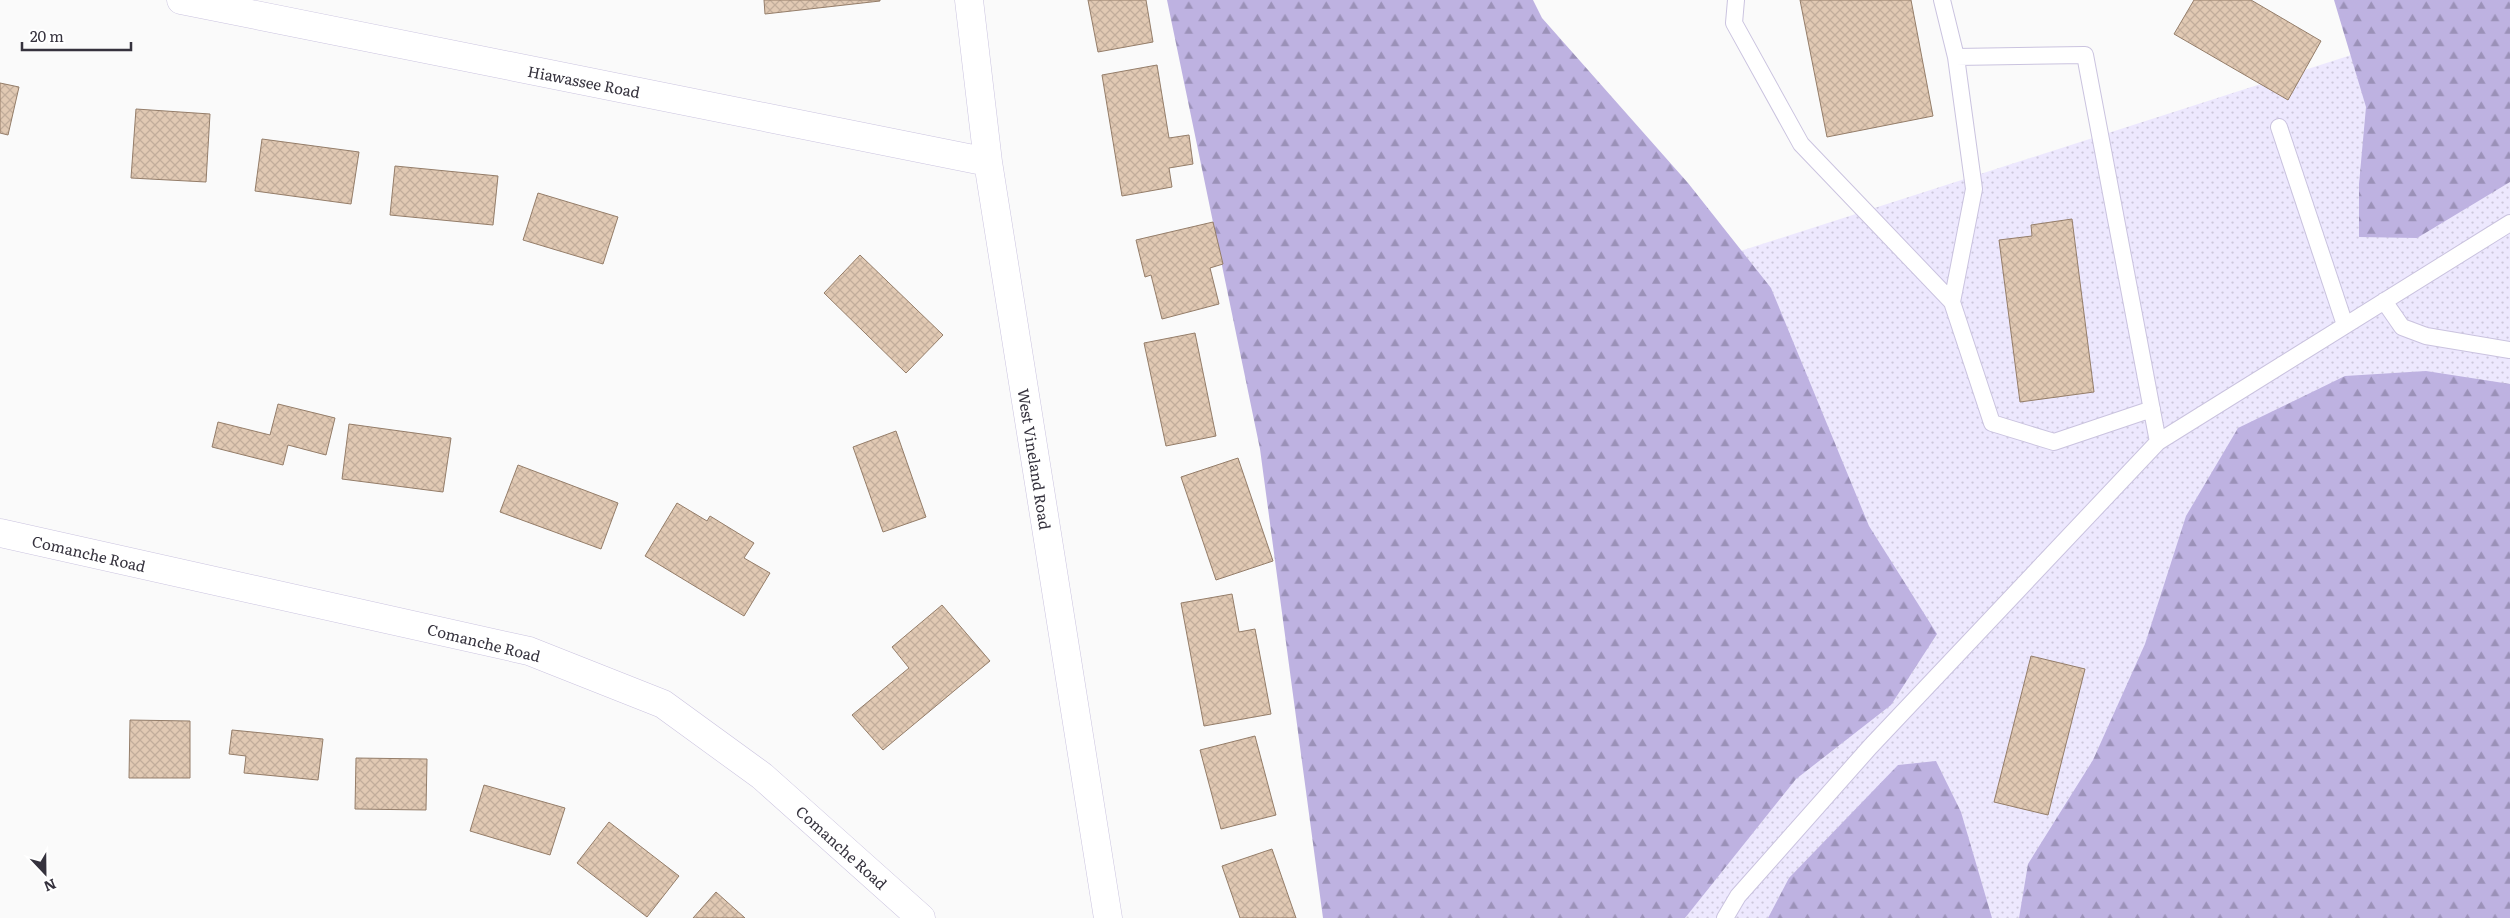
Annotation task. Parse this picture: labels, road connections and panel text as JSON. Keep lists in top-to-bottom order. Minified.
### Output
{"streets":{"street":["Hiawassee Road","West Vineland Road","Comanche Road"]},"crossings":[["Hiawassee Road","West Vineland Road"]],"scale_bar":"20 m","north":"bottom"}
